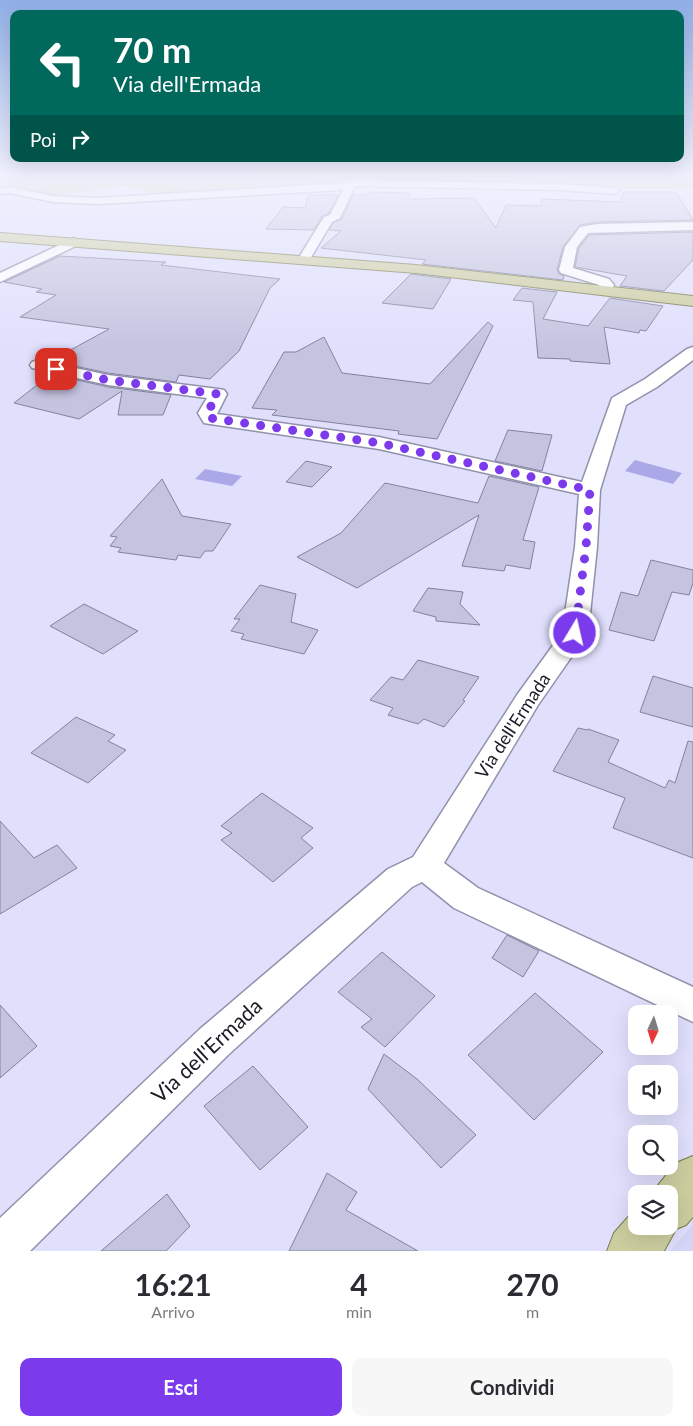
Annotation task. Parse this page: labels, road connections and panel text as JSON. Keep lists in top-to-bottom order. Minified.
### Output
{"streets":{"street":["Via dell'Ermada"]},"north":"bottom","page":{"turn":["70 m","Via dell'Ermada"],"then":"Poi","eta":["16:21","Arrivo","4","min","270","m"],"buttons":["Esci","Condividi"]}}
